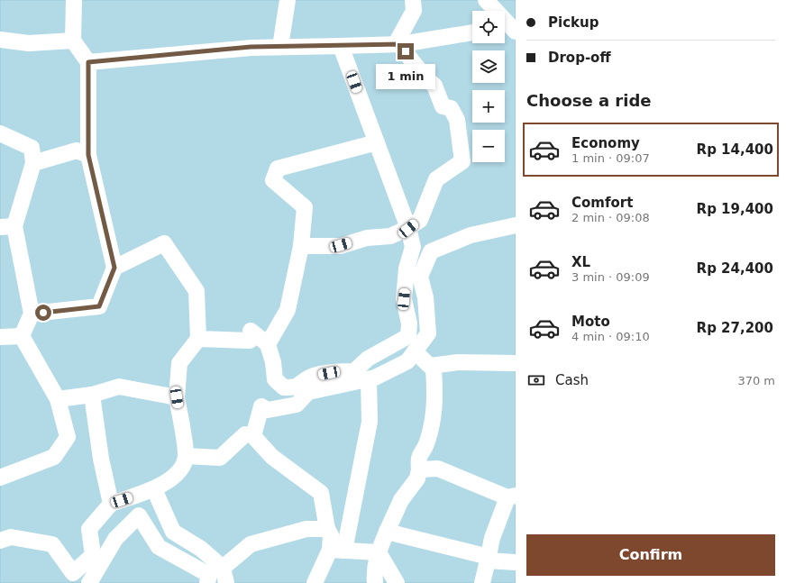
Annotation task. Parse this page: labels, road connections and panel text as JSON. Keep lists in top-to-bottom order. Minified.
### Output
{"page":{"banner":["Pickup","Drop-off"],"map_buttons":["+","−"],"bubble":"1 min","heading":"Choose a ride","list":[{"name":"Economy","note":"1 min · 09:07","value":"Rp 14,400"},{"name":"Comfort","note":"2 min · 09:08","value":"Rp 19,400"},{"name":"XL","note":"3 min · 09:09","value":"Rp 24,400"},{"name":"Moto","note":"4 min · 09:10","value":"Rp 27,200"}],"pay":["Cash","370 m"],"buttons":"Confirm"}}
